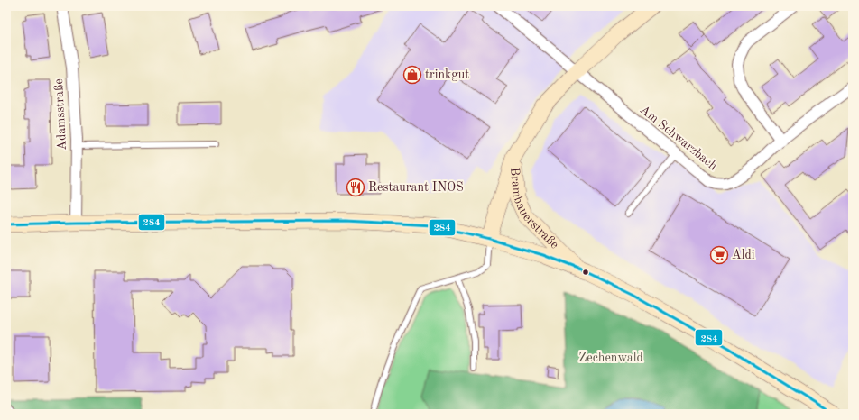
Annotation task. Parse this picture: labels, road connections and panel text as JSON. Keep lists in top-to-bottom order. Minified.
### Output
{"streets":{"main road":["Brambauerstraße"],"street":["Adamsstraße","Am Schwarzbach"]},"crossings":[["Adamsstraße","Brambauerstraße"]],"parks":["Zechenwald"],"places":{"shop":["trinkgut"],"restaurant":["Restaurant INOS"],"supermarket":["Aldi"]},"lines":["transit line 284"]}
